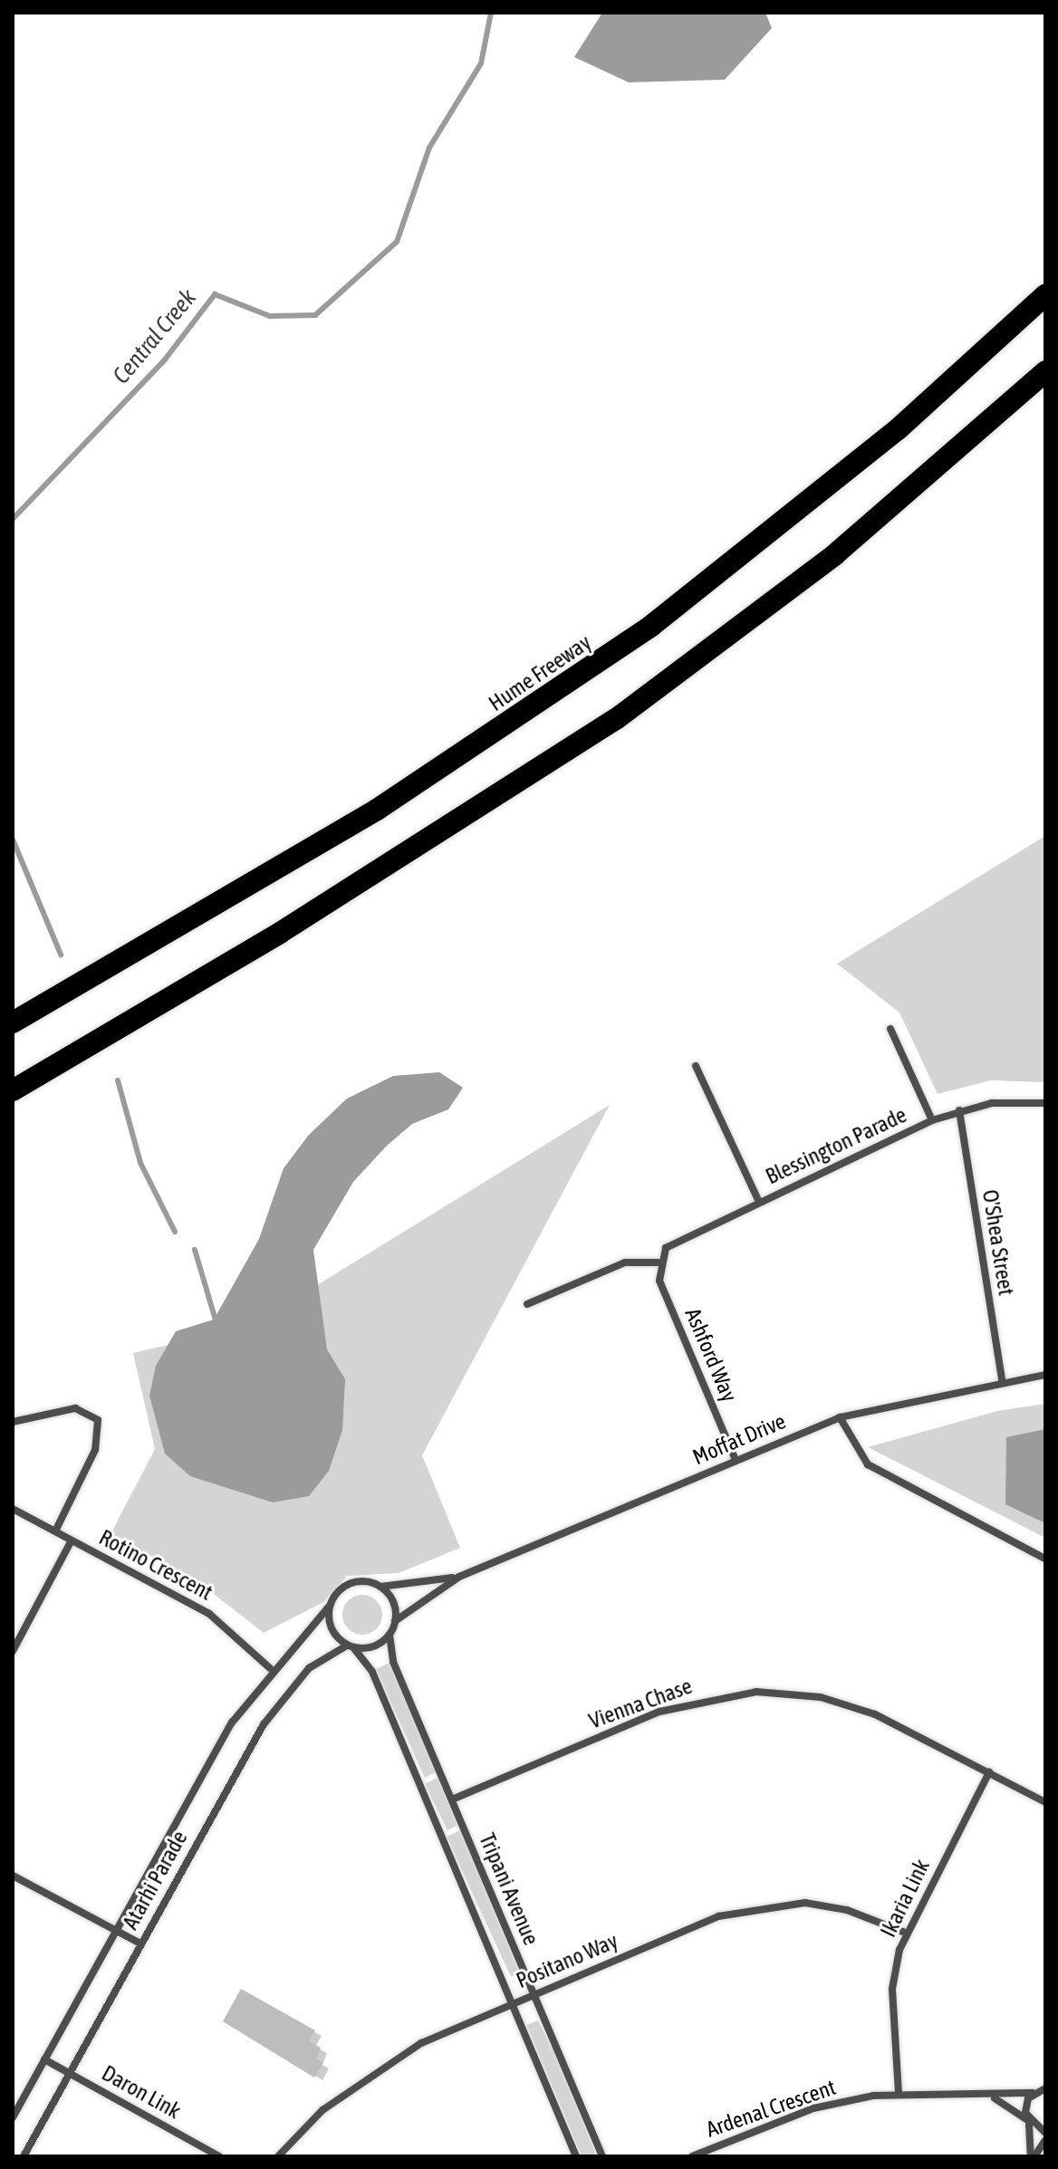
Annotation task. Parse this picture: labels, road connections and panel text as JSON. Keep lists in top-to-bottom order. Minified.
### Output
{"streets":{"highway":["Hume Freeway"],"street":["Blessington Parade","O'Shea Street","Ashford Way","Moffat Drive","Rotino Crescent","Vienna Chase","Atarhi Parade","Tripani Avenue","Ikaria Link","Positano Way","Daron Link","Ardenal Crescent"]},"crossings":[["Blessington Parade","O'Shea Street"],["Blessington Parade","Ashford Way"],["O'Shea Street","Moffat Drive"],["Ashford Way","Moffat Drive"],["Moffat Drive","Atarhi Parade"],["Moffat Drive","Tripani Avenue"],["Rotino Crescent","Atarhi Parade"],["Vienna Chase","Tripani Avenue"],["Vienna Chase","Ikaria Link"],["Atarhi Parade","Tripani Avenue"],["Atarhi Parade","Daron Link"],["Tripani Avenue","Positano Way"],["Ikaria Link","Positano Way"],["Ikaria Link","Ardenal Crescent"]],"water":["Central Creek"]}
